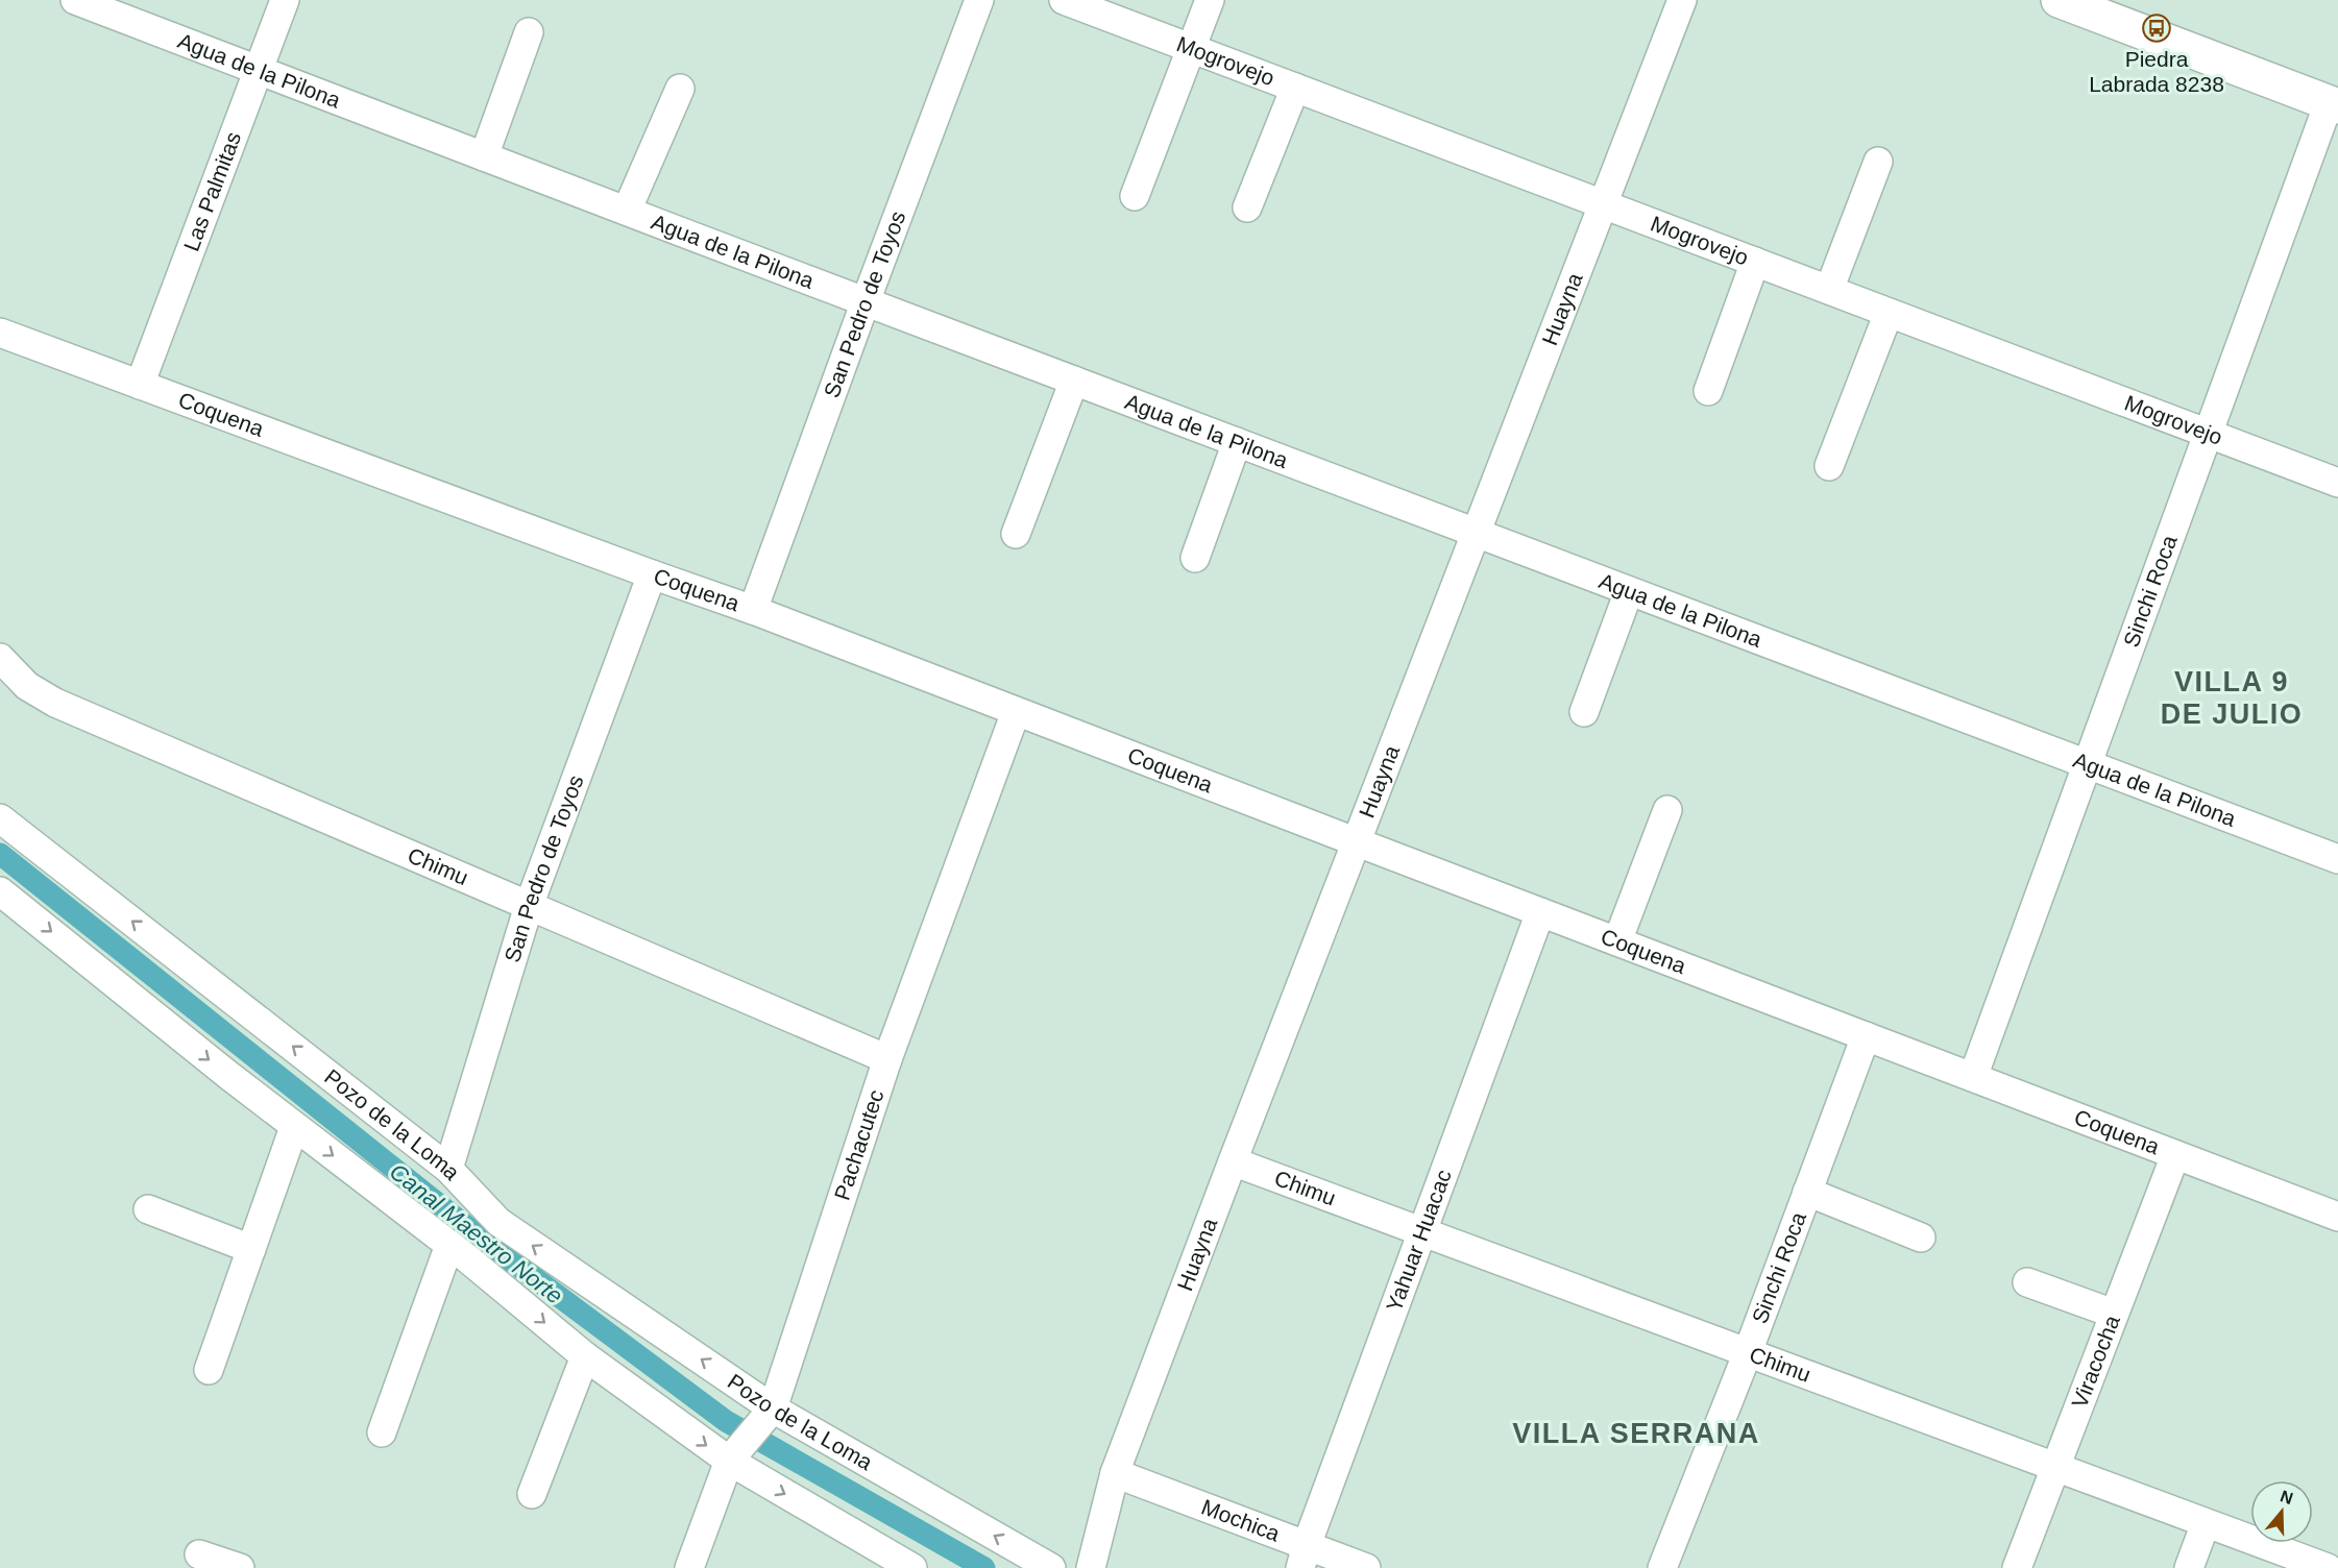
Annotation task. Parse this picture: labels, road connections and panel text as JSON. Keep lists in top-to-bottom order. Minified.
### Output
{"streets":{"street":["Mogrovejo","Agua de la Pilona","Las Palmitas","San Pedro de Toyos","Huayna","Coquena","Sinchi Roca","Chimu","Pozo de la Loma","Pachacutec","Yahuar Huacac","Viracocha","Mochica"]},"crossings":[["Mogrovejo","Huayna"],["Mogrovejo","Sinchi Roca"],["Agua de la Pilona","Las Palmitas"],["Agua de la Pilona","San Pedro de Toyos"],["Agua de la Pilona","Huayna"],["Agua de la Pilona","Sinchi Roca"],["Las Palmitas","Coquena"],["San Pedro de Toyos","Coquena"],["San Pedro de Toyos","Chimu"],["San Pedro de Toyos","Pozo de la Loma"],["Huayna","Coquena"],["Huayna","Chimu"],["Huayna","Mochica"],["Coquena","Sinchi Roca"],["Coquena","Pachacutec"],["Coquena","Yahuar Huacac"],["Coquena","Viracocha"],["Sinchi Roca","Chimu"],["Chimu","Pachacutec"],["Chimu","Yahuar Huacac"],["Chimu","Viracocha"],["Pozo de la Loma","Pachacutec"],["Yahuar Huacac","Mochica"]],"districts":["VILLA 9 DE JULIO","VILLA SERRANA"],"water":["Canal Maestro Norte"],"places":{"bus stop":["Piedra Labrada 8238"]},"north":"top"}
